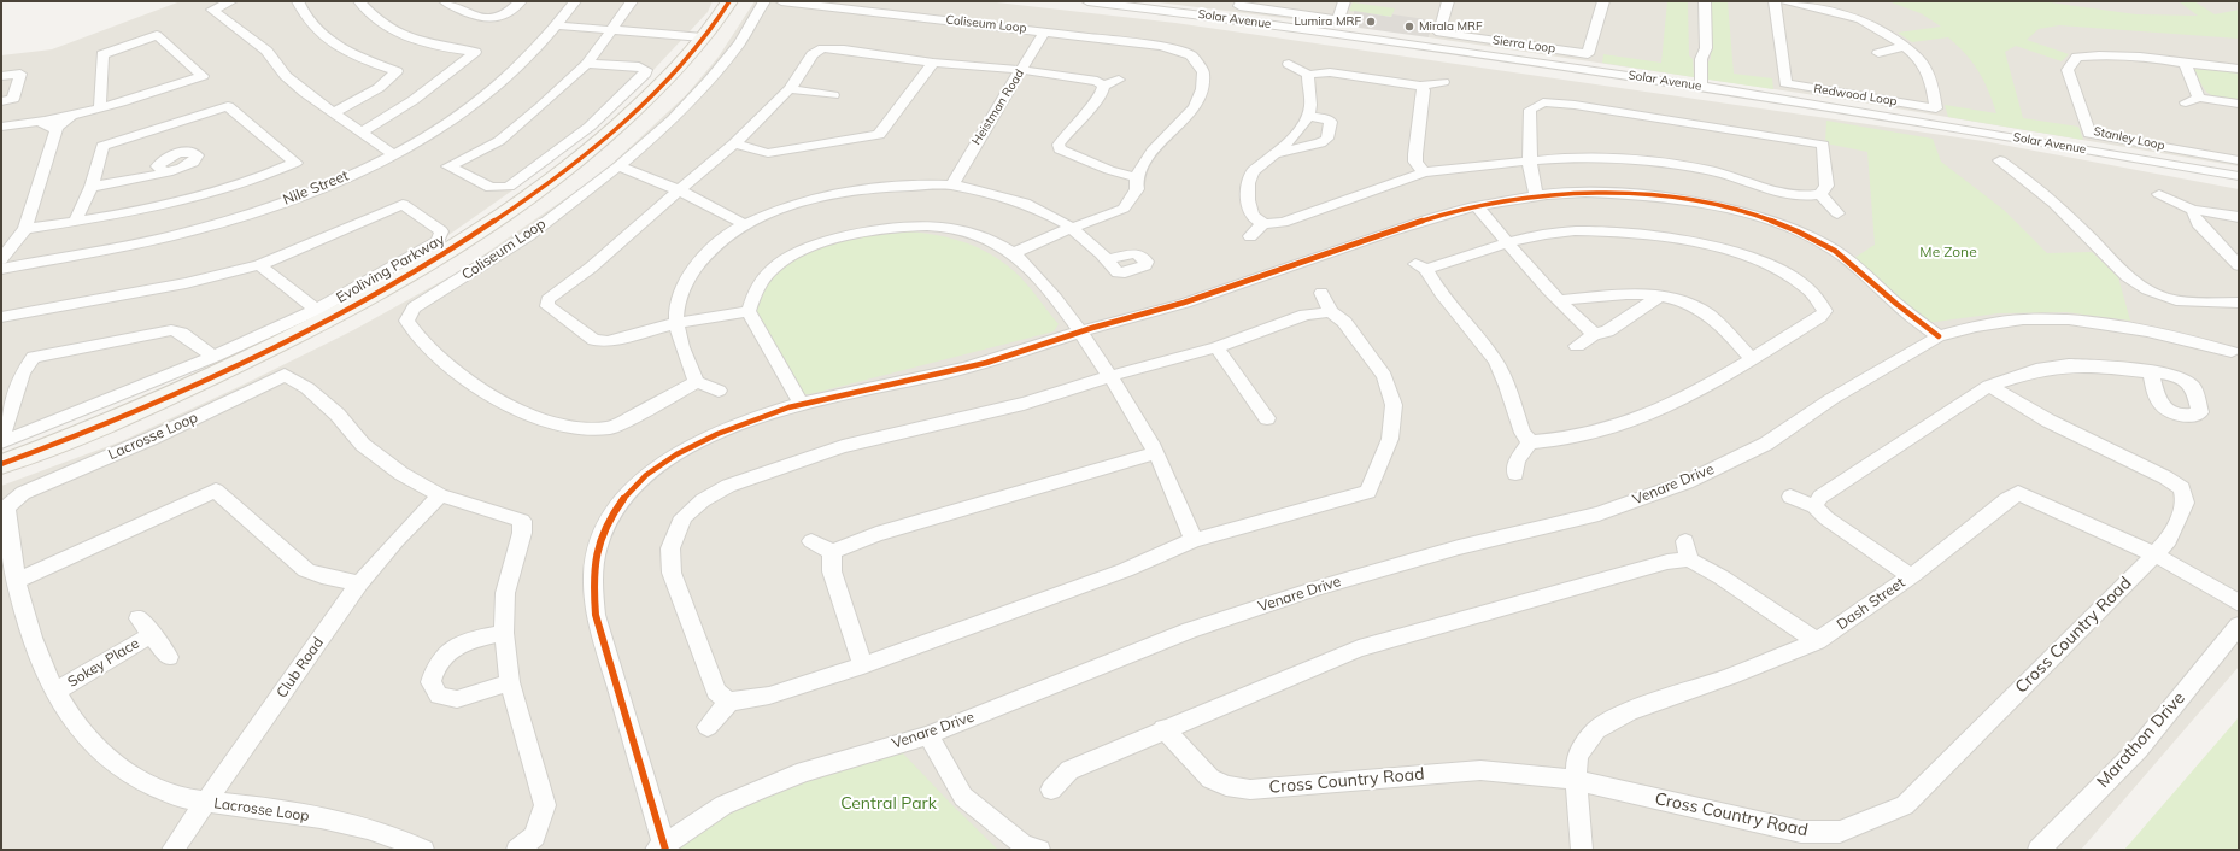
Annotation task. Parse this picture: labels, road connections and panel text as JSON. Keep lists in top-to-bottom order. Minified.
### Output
{"streets":{"street":["Solar Avenue","Coliseum Loop","Sierra Loop","Redwood Loop","Heistman Road","Stanley Loop","Nile Street","Evoliving Parkway","Lacrosse Loop","Venare Drive","Dash Street","Cross Country Road","Sokey Place","Club Road","Marathon Drive"]},"crossings":[["Coliseum Loop","Heistman Road"],["Lacrosse Loop","Sokey Place"],["Lacrosse Loop","Club Road"],["Dash Street","Cross Country Road"]],"parks":["Me Zone","Central Park"],"places":["Lumira MRF","Mirala MRF"]}
